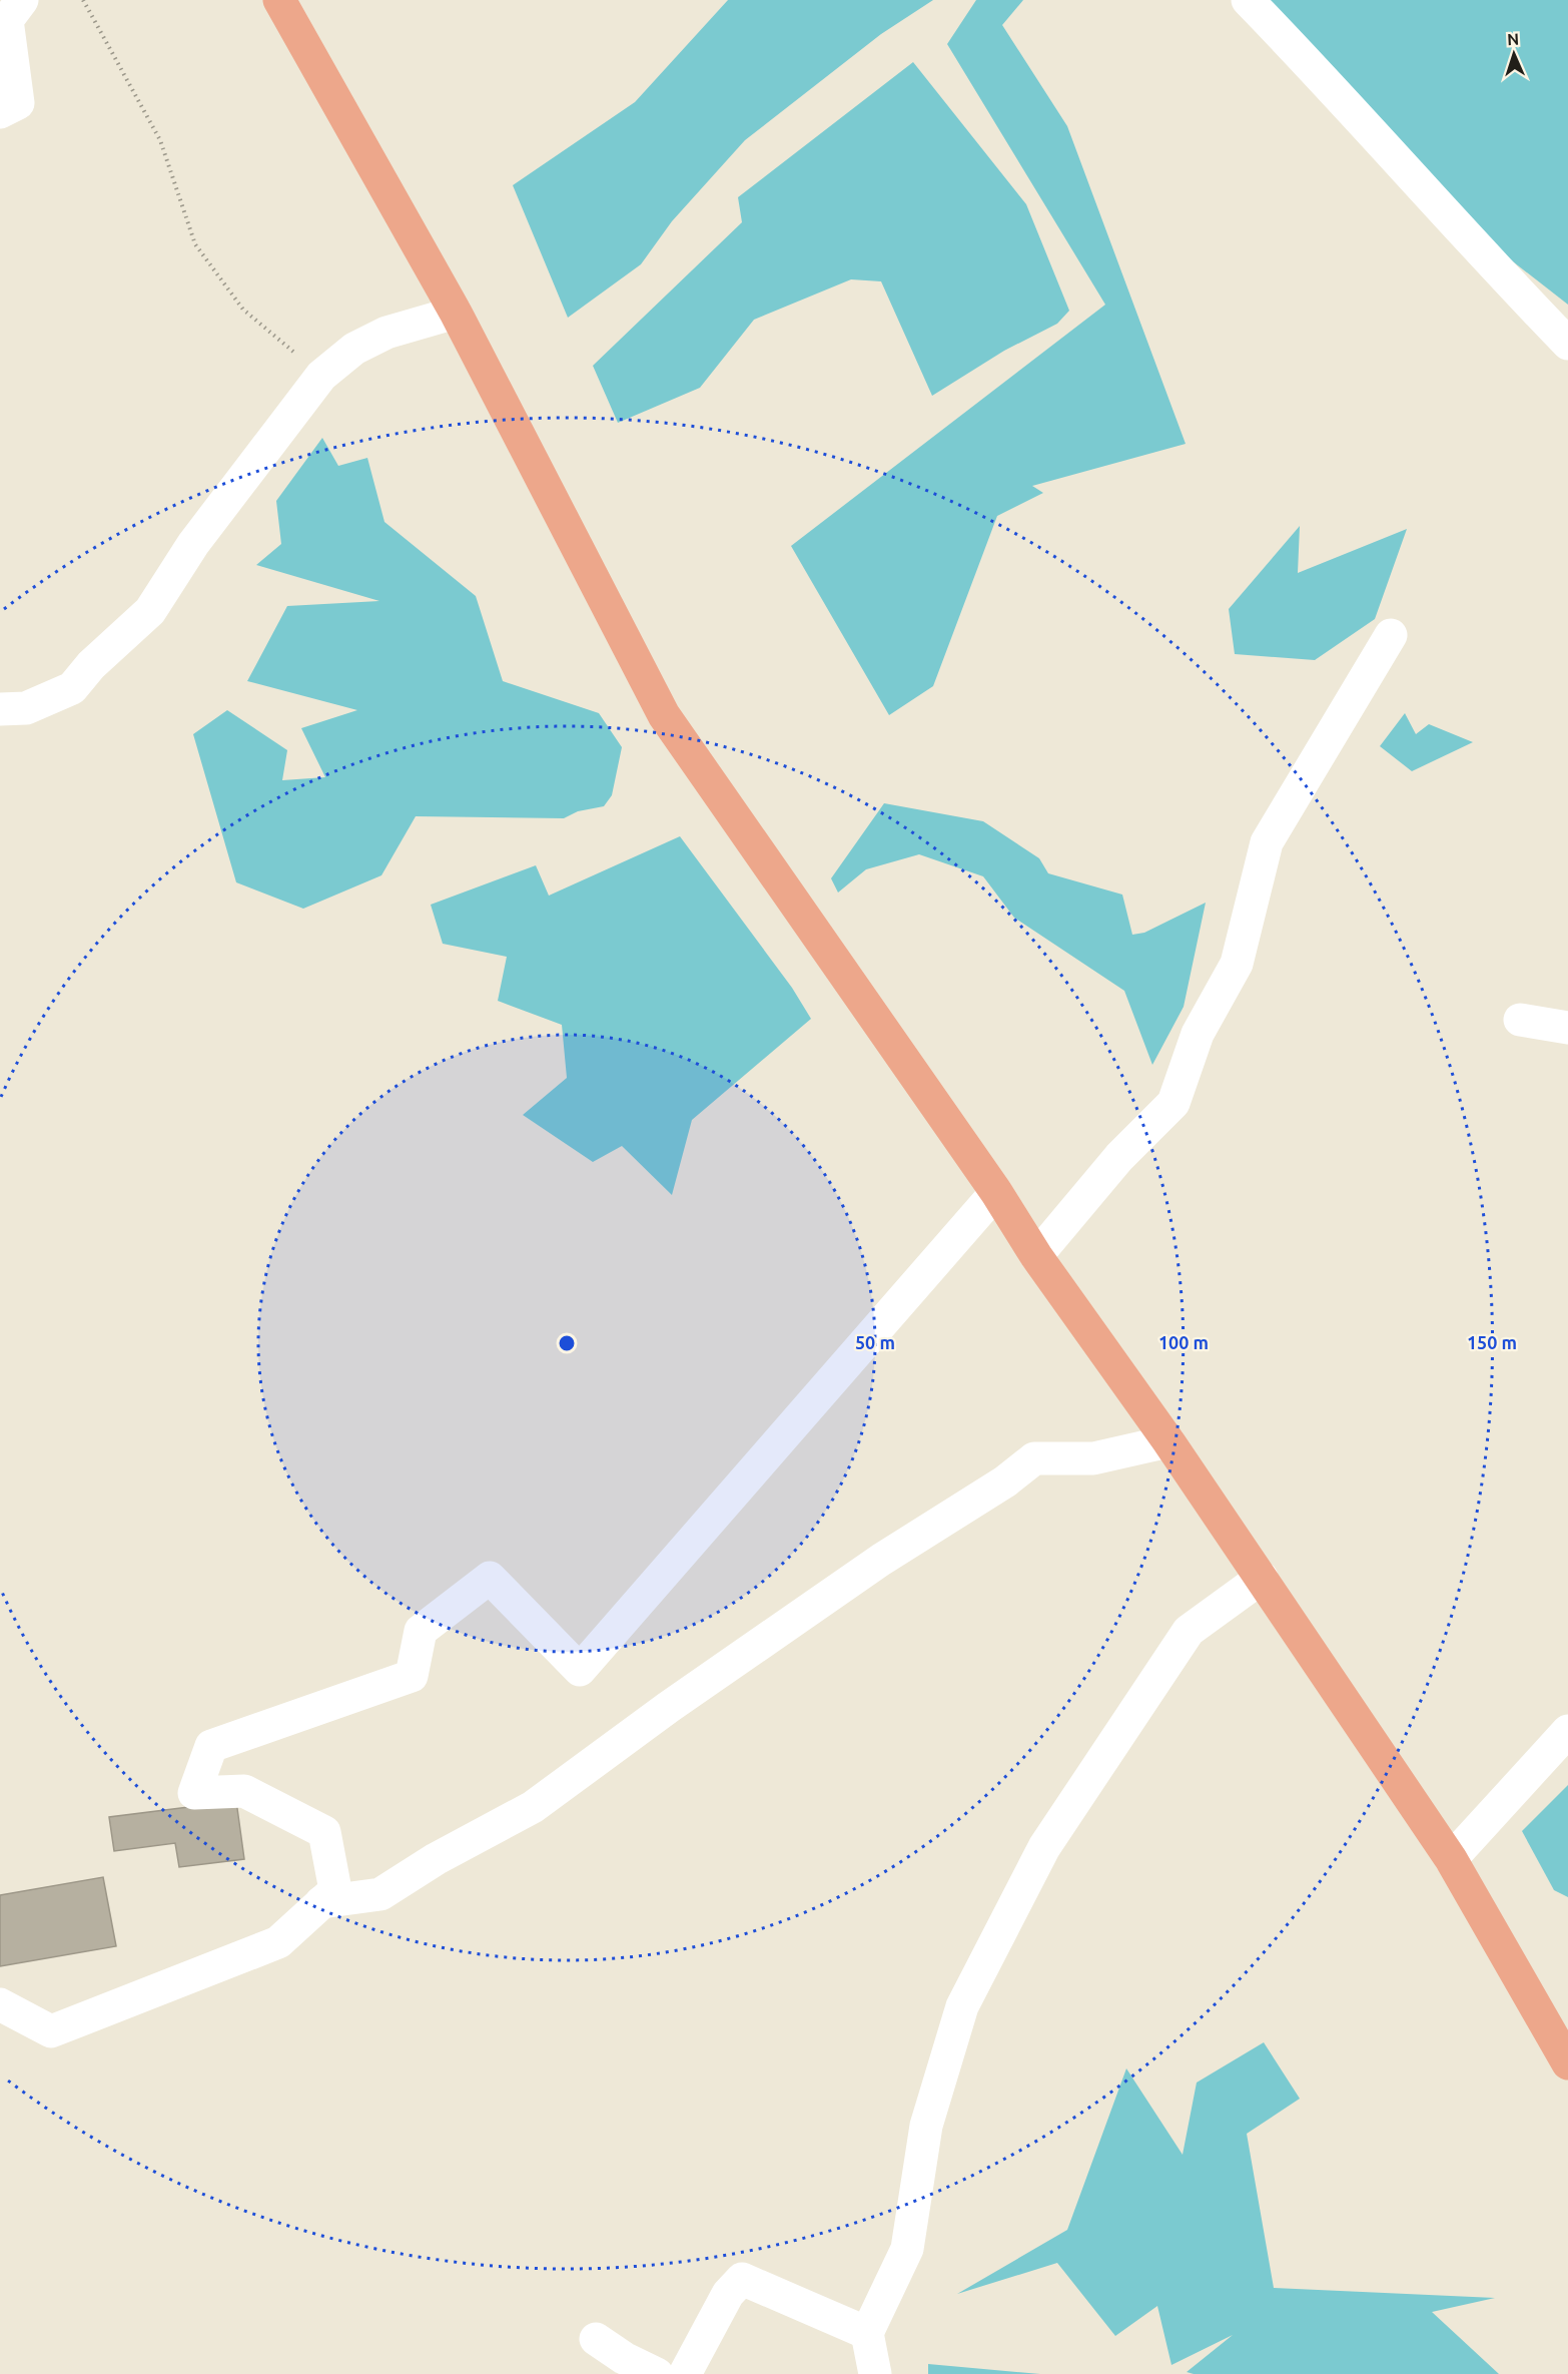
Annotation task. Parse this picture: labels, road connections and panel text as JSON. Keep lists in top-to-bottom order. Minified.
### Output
{"north":"top","rings":["50 m","100 m","150 m"]}
